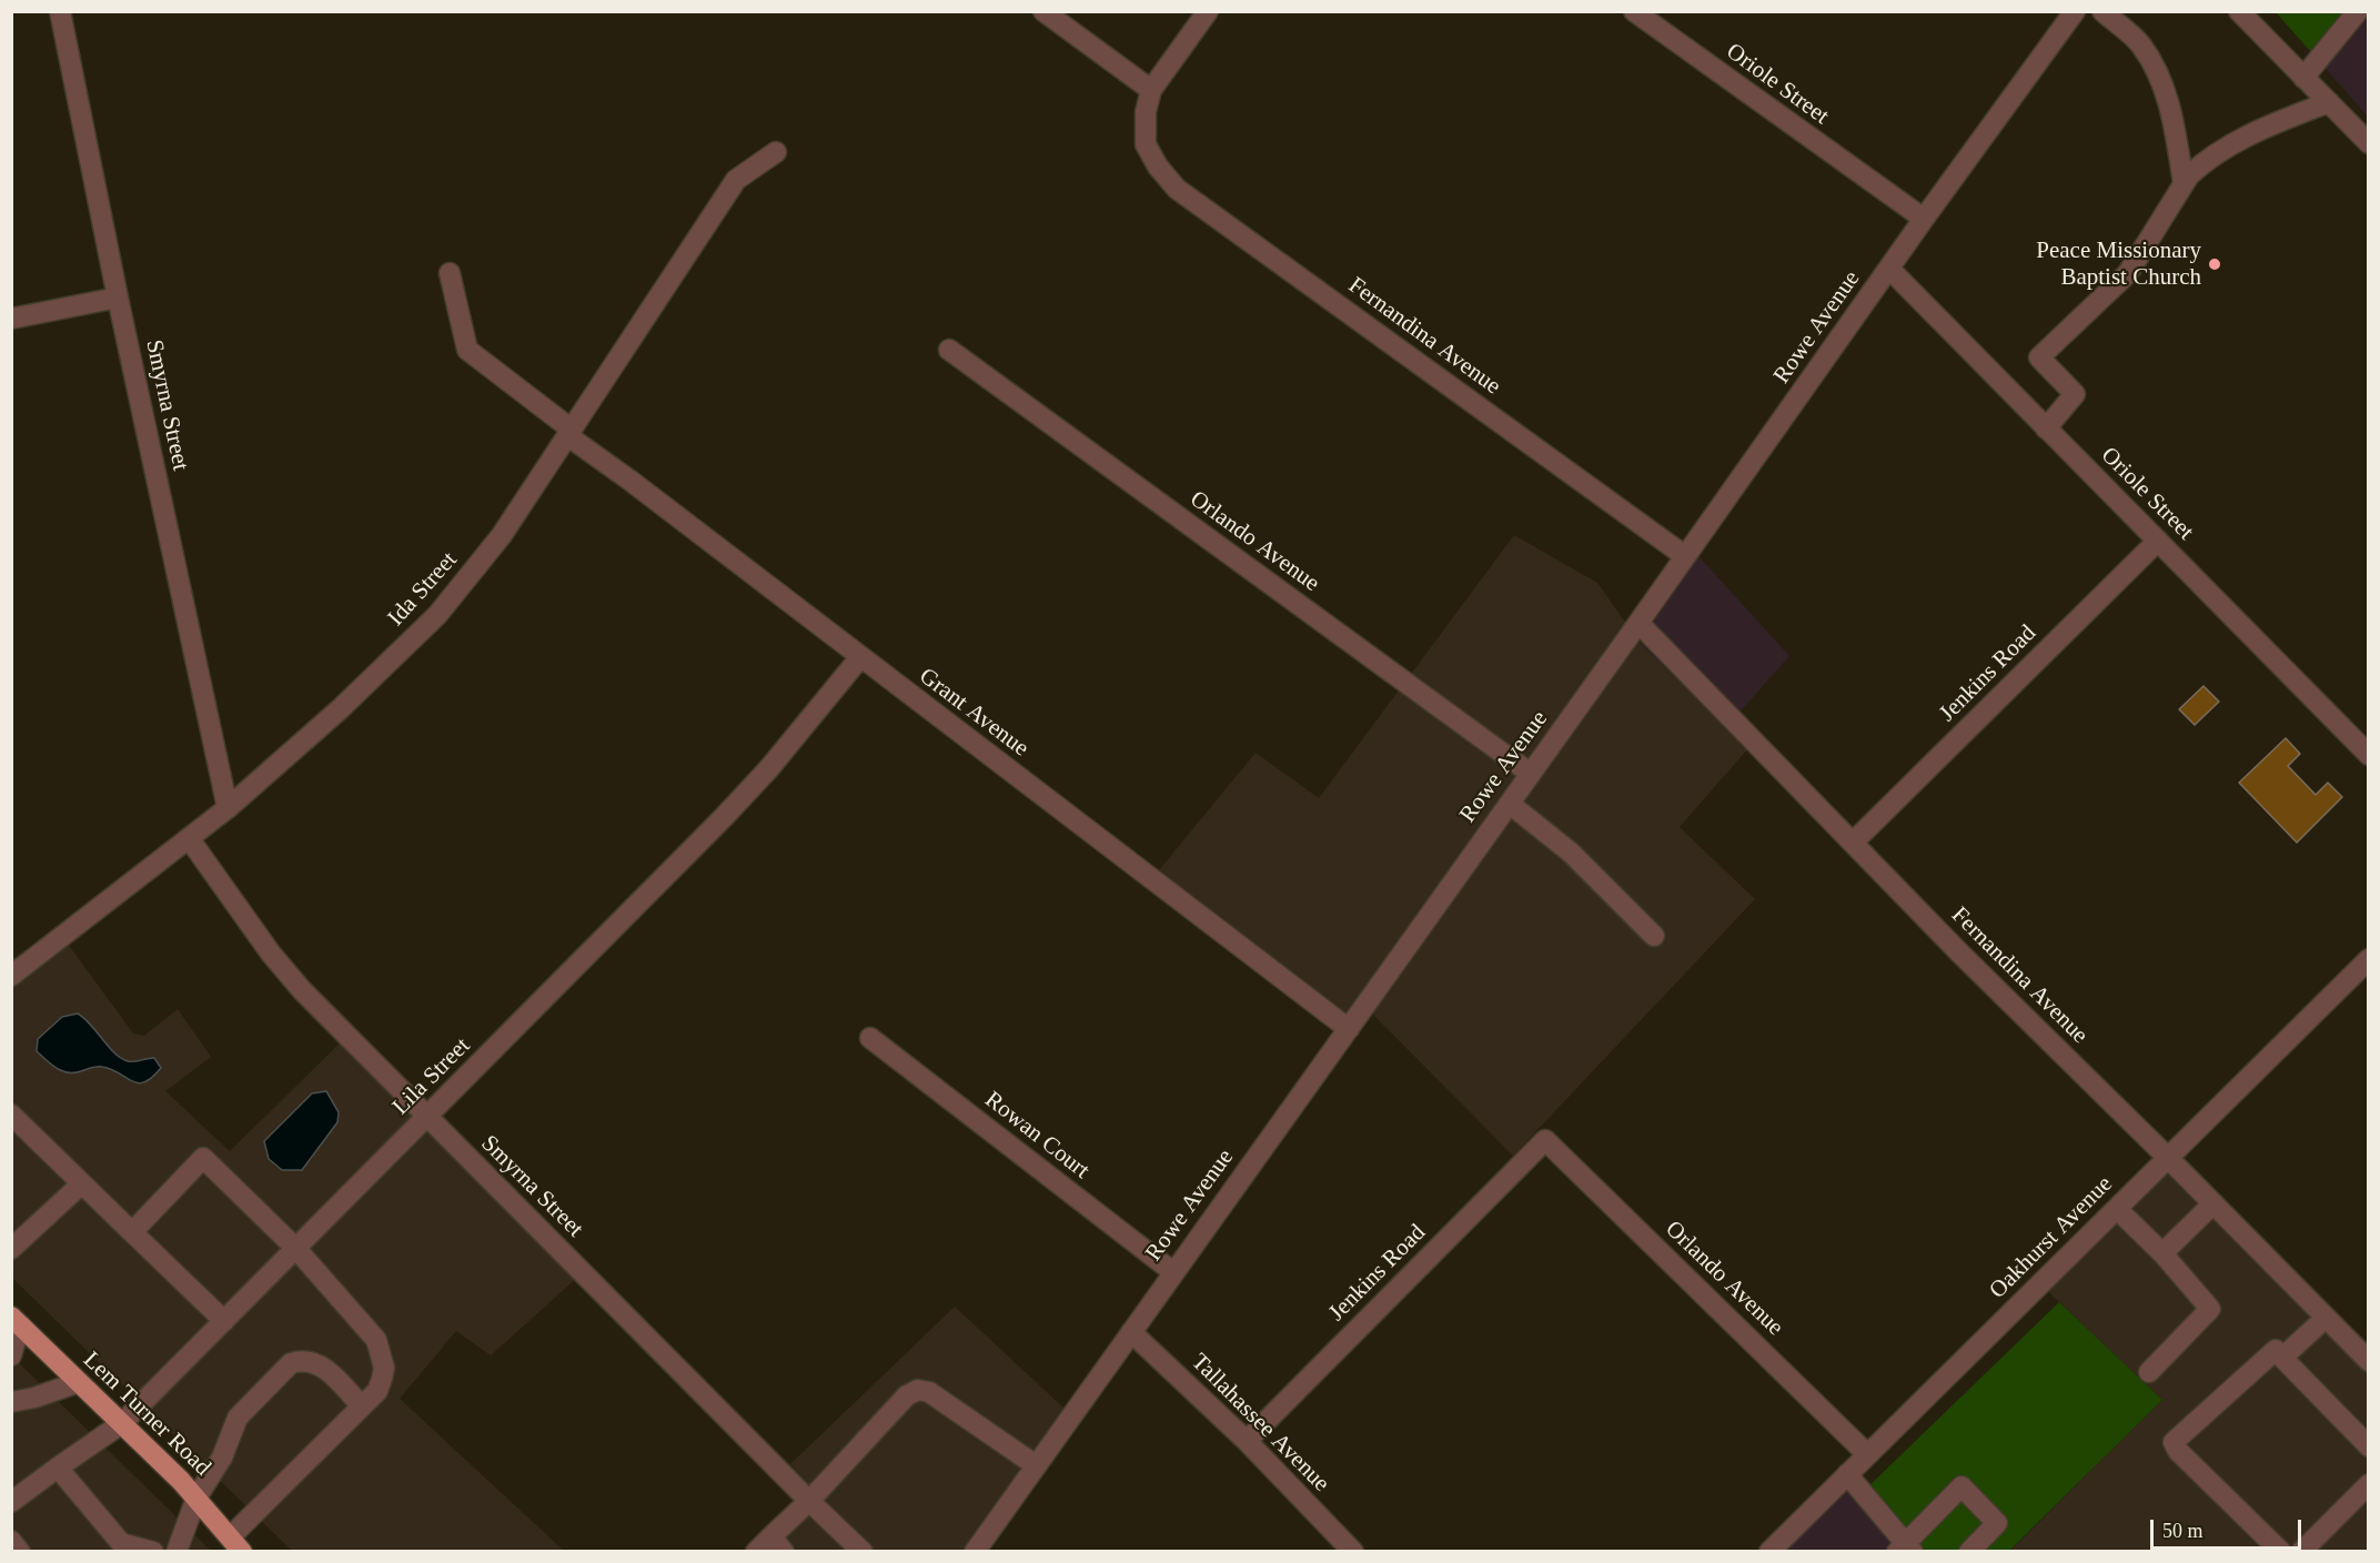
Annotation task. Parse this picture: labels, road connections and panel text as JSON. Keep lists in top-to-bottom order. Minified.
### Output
{"streets":{"main road":["Lem Turner Road"],"street":["Oriole Street","Rowe Avenue","Fernandina Avenue","Smyrna Street","Orlando Avenue","Ida Street","Jenkins Road","Grant Avenue","Lila Street","Rowan Court","Oakhurst Avenue","Tallahassee Avenue"]},"crossings":[["Oriole Street","Rowe Avenue"],["Oriole Street","Jenkins Road"],["Rowe Avenue","Fernandina Avenue"],["Rowe Avenue","Orlando Avenue"],["Rowe Avenue","Grant Avenue"],["Rowe Avenue","Rowan Court"],["Rowe Avenue","Tallahassee Avenue"],["Fernandina Avenue","Jenkins Road"],["Fernandina Avenue","Oakhurst Avenue"],["Smyrna Street","Ida Street"],["Smyrna Street","Lila Street"],["Orlando Avenue","Jenkins Road"],["Orlando Avenue","Oakhurst Avenue"],["Ida Street","Grant Avenue"],["Jenkins Road","Tallahassee Avenue"],["Grant Avenue","Lila Street"],["Lila Street","Lem Turner Road"]],"places":["Peace Missionary Baptist Church"],"scale_bar":"50 m"}
